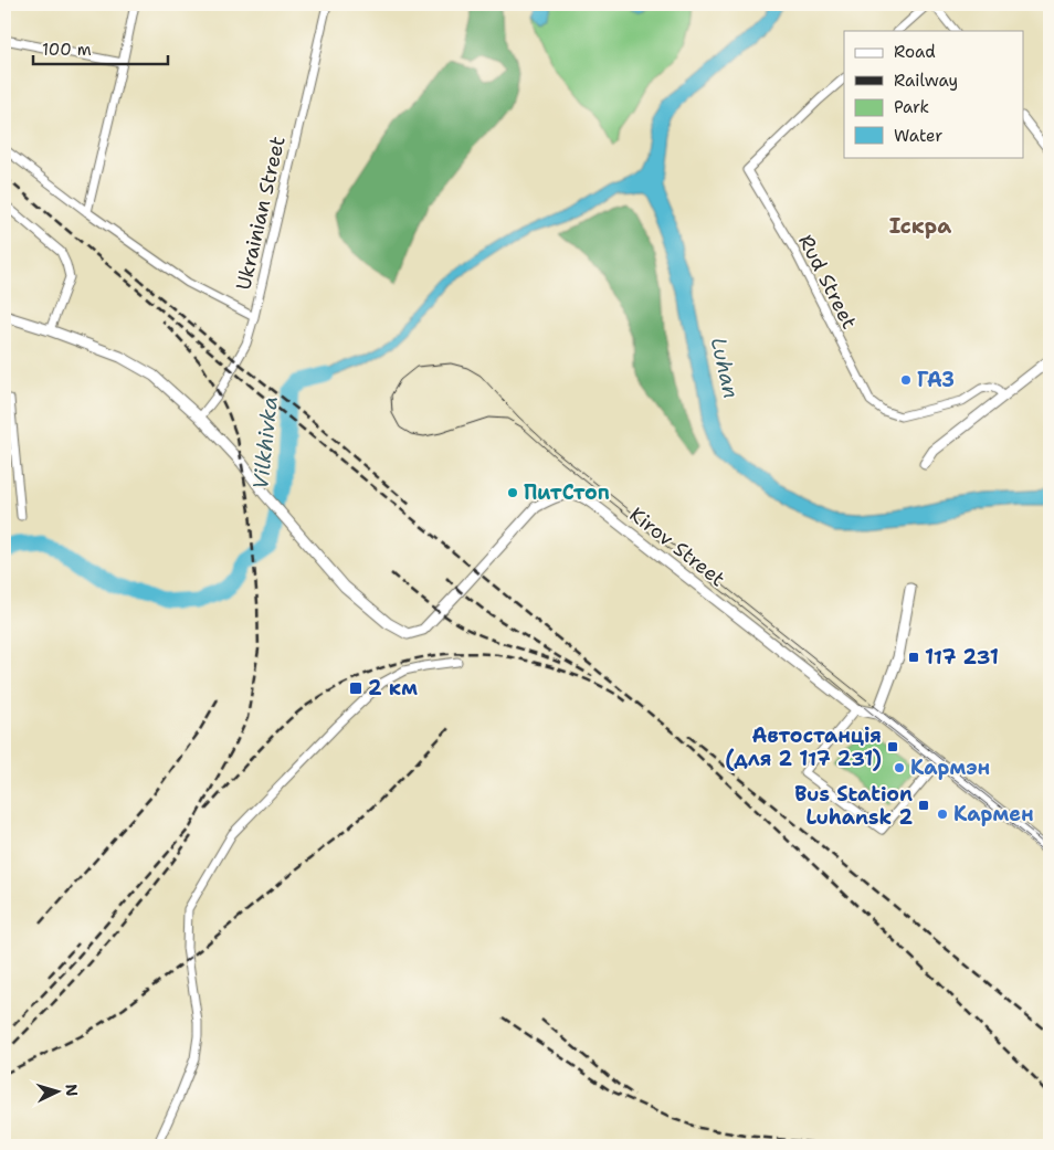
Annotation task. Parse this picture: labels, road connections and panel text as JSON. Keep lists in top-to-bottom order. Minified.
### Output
{"streets":{"street":["Ukrainian Street","Rud Street","Kirov Street"]},"crossings":[["Ukrainian Street","Kirov Street"]],"districts":["Іскра"],"water":["Luhan","Vilkhivka"],"places":{"other":["ГАЗ","ПитСтоп","Кармэн","Кармен"],"transit":["117 231","2 км","Автостанція (для 2 117 231)","Bus Station Luhansk 2"]},"legend":["Road","Railway","Park","Water"],"scale_bar":"100 m","north":"right"}
